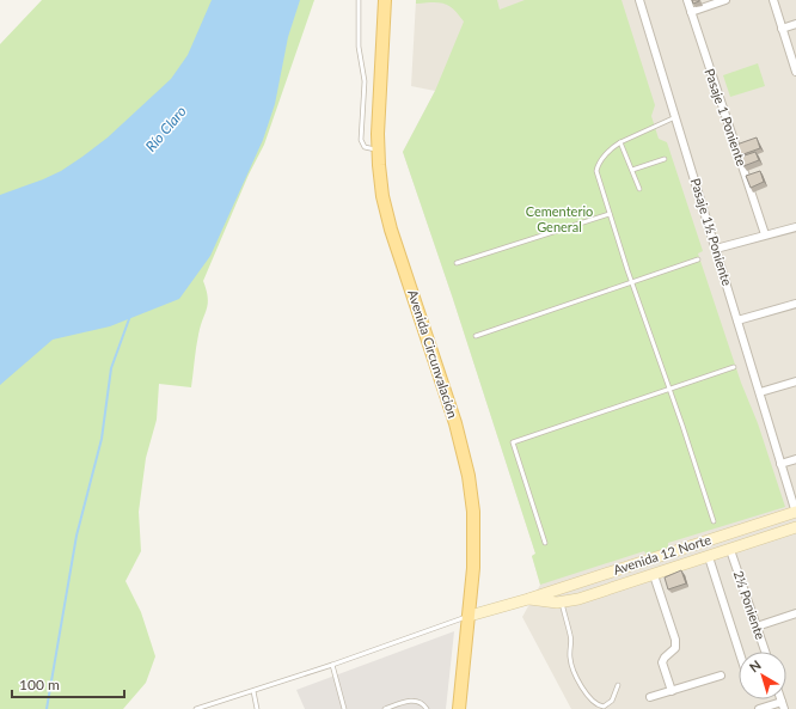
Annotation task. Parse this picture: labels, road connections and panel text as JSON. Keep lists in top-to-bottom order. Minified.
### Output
{"streets":{"main road":["Avenida Circunvalación","Avenida 12 Norte"],"street":["Pasaje 1 Poniente","Pasaje 1½ Poniente","2½ Poniente"]},"crossings":[["Pasaje 1½ Poniente","Avenida 12 Norte"],["Avenida Circunvalación","Avenida 12 Norte"],["Avenida 12 Norte","2½ Poniente"]],"water":["Río Claro"],"parks":["Cementerio General"],"scale_bar":"100 m","north":"top left"}
